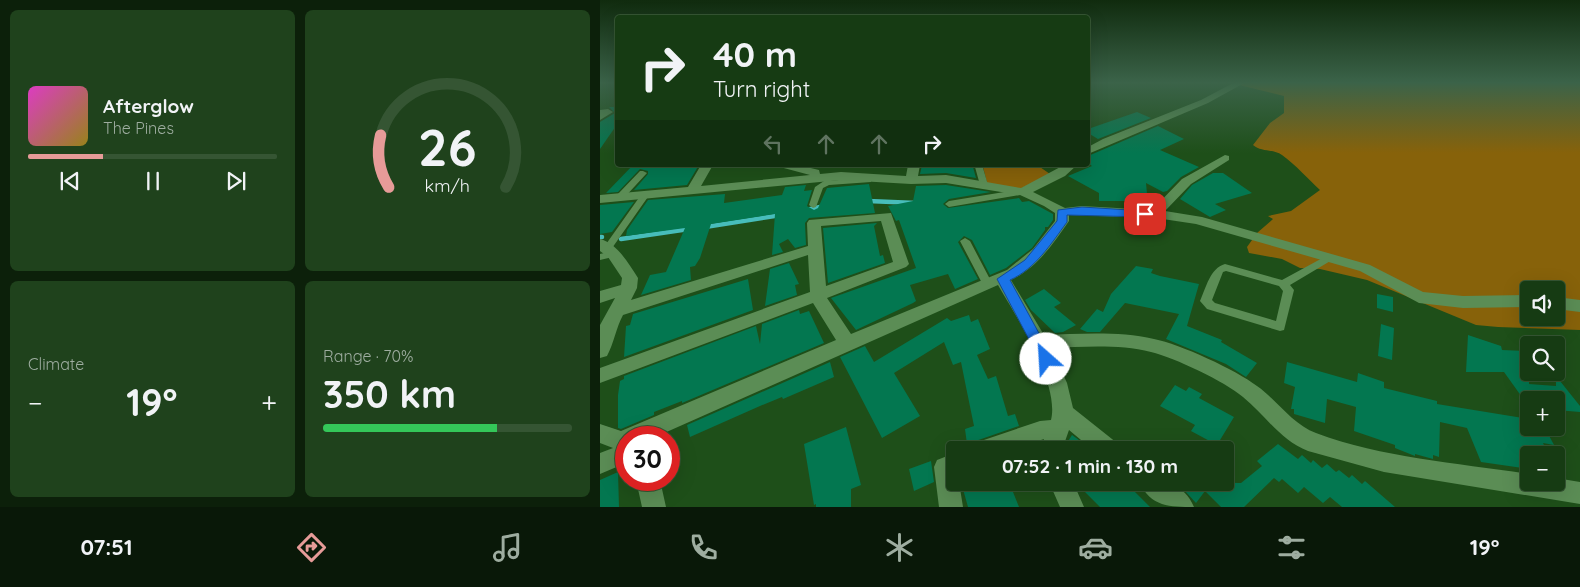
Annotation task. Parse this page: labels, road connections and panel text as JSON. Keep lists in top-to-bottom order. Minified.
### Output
{"page":{"turn":["40 m","Turn right"],"song":["Afterglow","The Pines"],"tile":["Climate",["Range · 70%","350 km"]],"map_buttons":["+","−"],"heat":["−","19°","+"],"limit":"30","trip":"07:52 · 1 min · 130 m","tabs":["07:51","19°"],"gauge":["26","km/h"]}}
